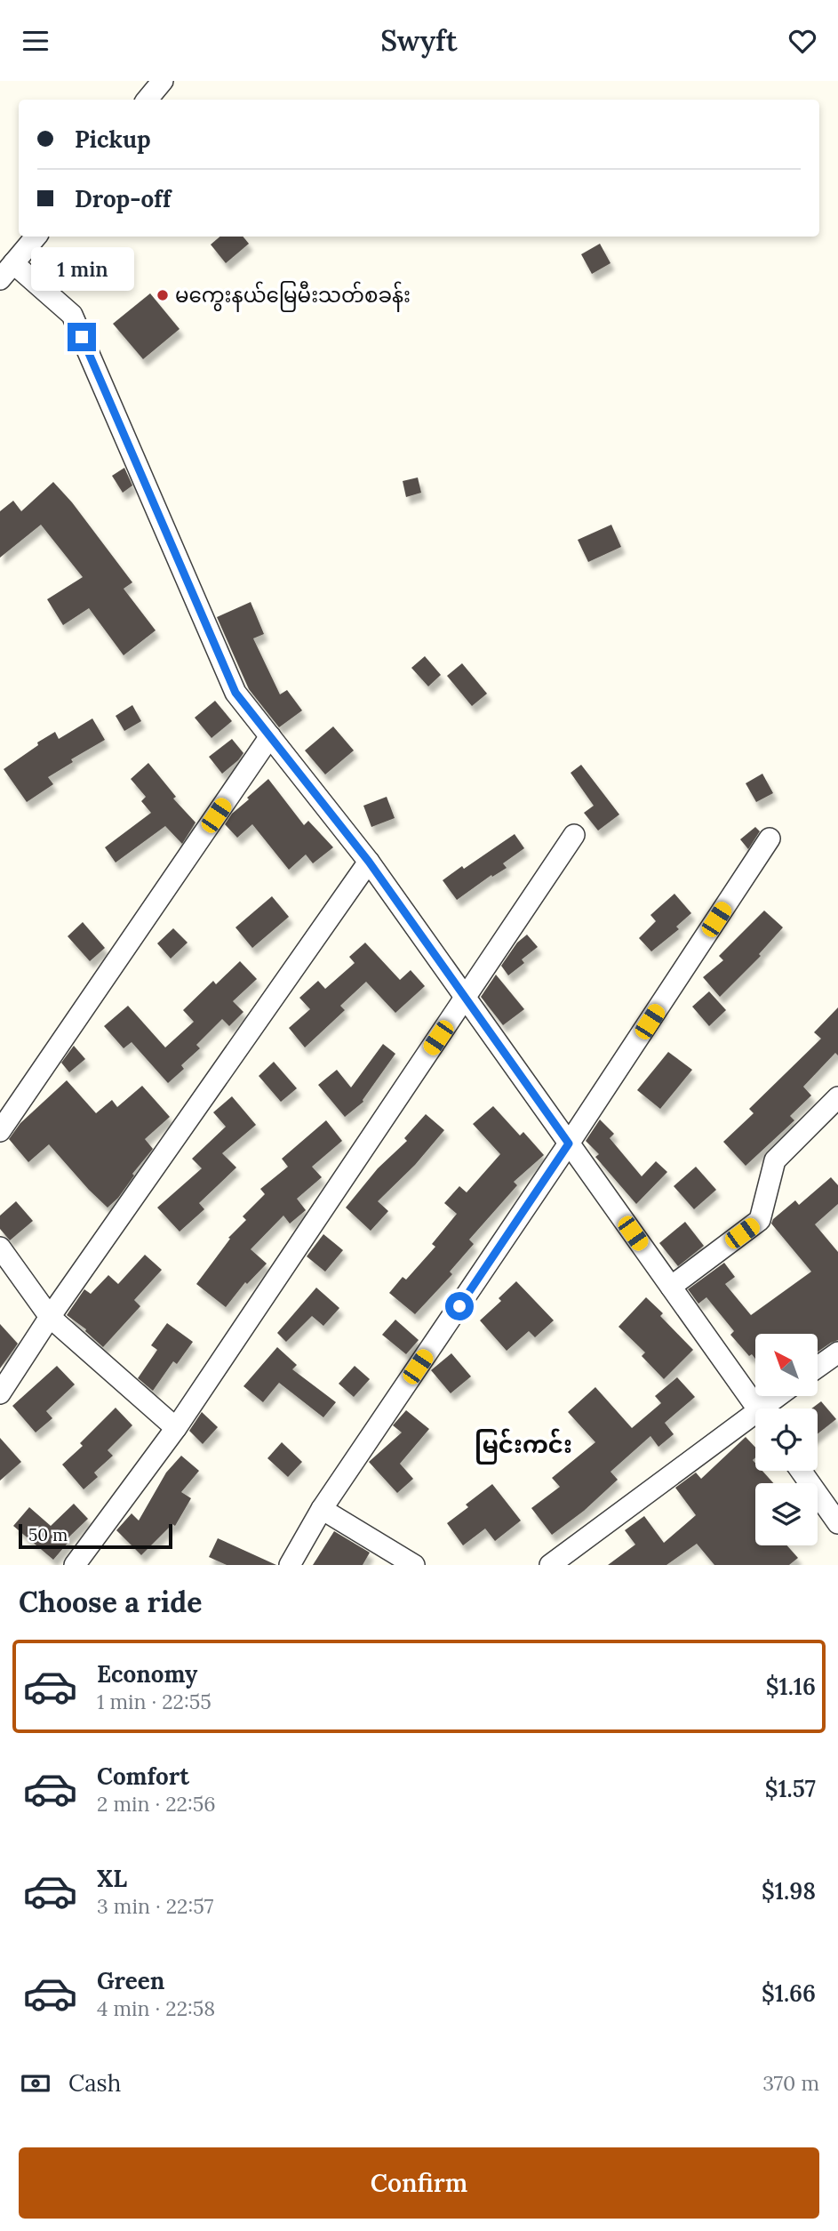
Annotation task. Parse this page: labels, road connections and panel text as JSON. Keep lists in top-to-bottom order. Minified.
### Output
{"districts":["မြင်းကင်း"],"places":["မကွေးနယ်မြေမီးသတ်စခန်း"],"scale_bar":"50 m","north":"top left","page":{"header":"Swyft","banner":["Pickup","Drop-off"],"bubble":"1 min","scale":"50 m","heading":"Choose a ride","list":[{"name":"Economy","note":"1 min · 22:55","value":"$1.16"},{"name":"Comfort","note":"2 min · 22:56","value":"$1.57"},{"name":"XL","note":"3 min · 22:57","value":"$1.98"},{"name":"Green","note":"4 min · 22:58","value":"$1.66"}],"pay":["Cash","370 m"],"buttons":"Confirm"}}
